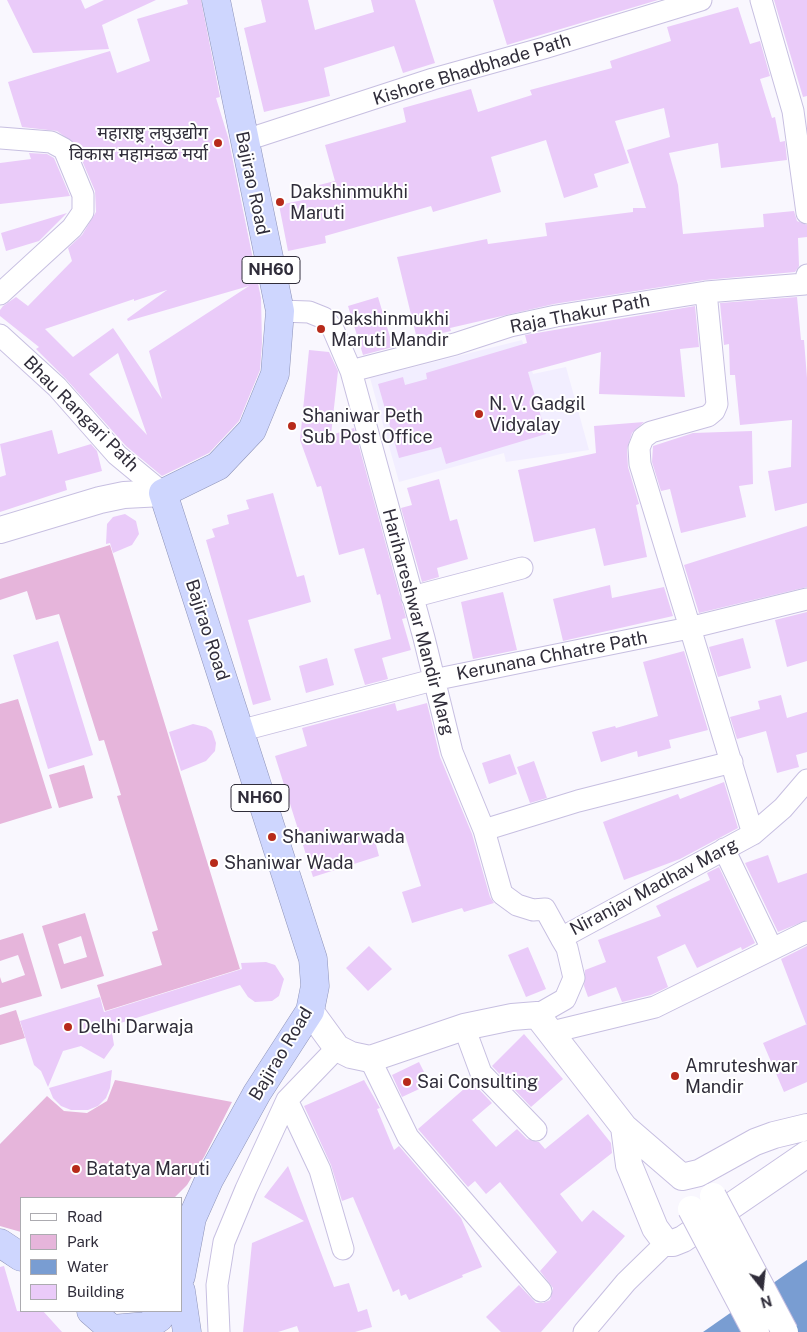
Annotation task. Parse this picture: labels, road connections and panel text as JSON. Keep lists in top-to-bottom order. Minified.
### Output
{"streets":{"highway":["Bajirao Road","NH60"],"street":["Kishore Bhadbhade Path","Raja Thakur Path","Bhau Rangari Path","Harihareshwar Mandir Marg","Kerunana Chhatre Path","Niranjav Madhav Marg"]},"crossings":[["Kishore Bhadbhade Path","Bajirao Road"],["Bajirao Road","Bhau Rangari Path"],["Bajirao Road","Harihareshwar Mandir Marg"],["Bajirao Road","Kerunana Chhatre Path"],["Raja Thakur Path","Harihareshwar Mandir Marg"],["Harihareshwar Mandir Marg","Kerunana Chhatre Path"],["Harihareshwar Mandir Marg","Niranjav Madhav Marg"]],"places":["महाराष्ट्र लघुउद्योग विकास महामंडळ मर्या","Dakshinmukhi Maruti","Dakshinmukhi Maruti Mandir","N. V. Gadgil Vidyalay","Shaniwar Peth Sub Post Office","Shaniwarwada","Shaniwar Wada","Delhi Darwaja","Amruteshwar Mandir","Sai Consulting","Batatya Maruti"],"legend":["Road","Park","Water","Building"],"north":"bottom"}
